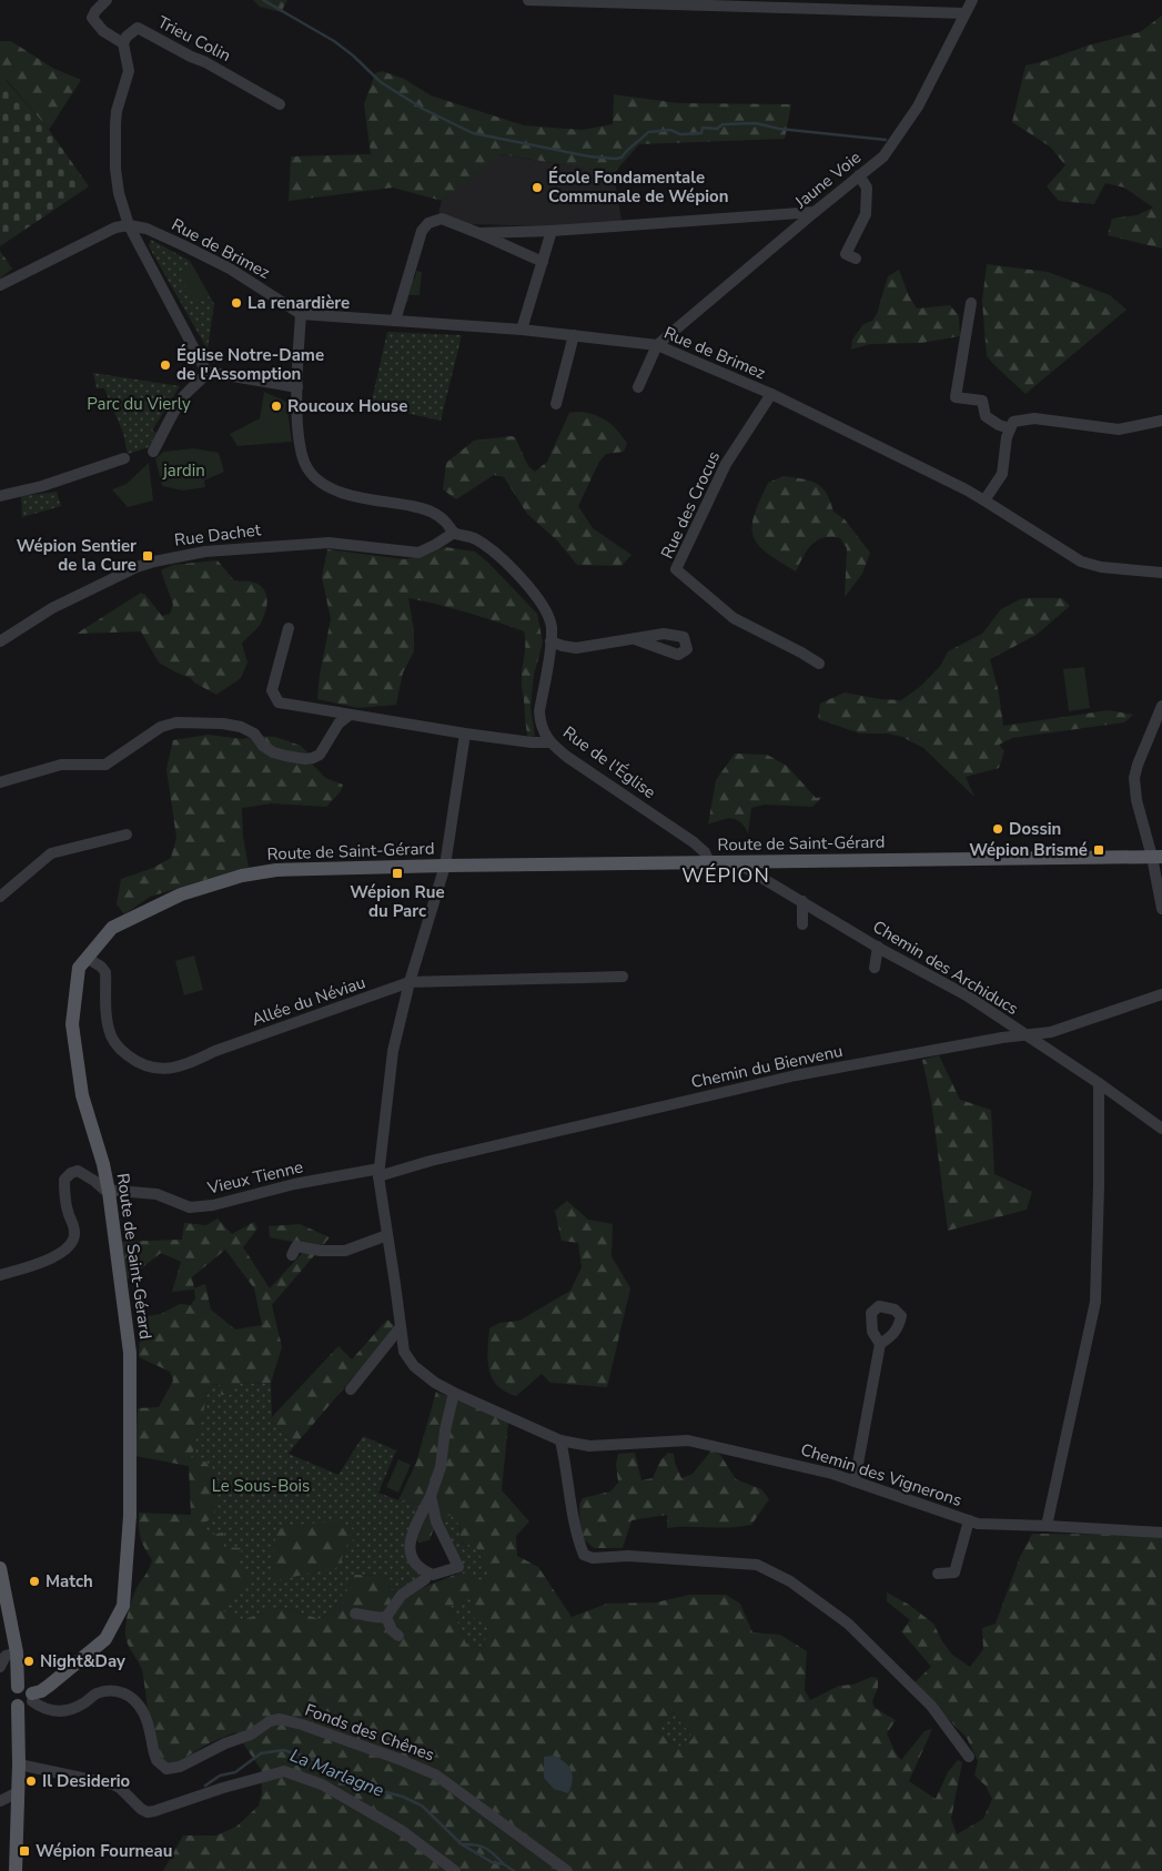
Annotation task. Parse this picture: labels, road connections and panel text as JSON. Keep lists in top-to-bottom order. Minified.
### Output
{"streets":{"main road":["Route de Saint-Gérard"],"street":["Trieu Colin","Jaune Voie","Rue de Brimez","Rue des Crocus","Rue Dachet","Rue de l'Église","Chemin des Archiducs","Allée du Néviau","Chemin du Bienvenu","Vieux Tienne","Chemin des Vignerons","Fonds des Chênes"]},"crossings":[["Jaune Voie","Rue de Brimez"],["Rue de Brimez","Rue des Crocus"],["Rue de Brimez","Rue de l'Église"],["Rue Dachet","Rue de l'Église"],["Rue de l'Église","Route de Saint-Gérard"],["Route de Saint-Gérard","Chemin des Archiducs"],["Route de Saint-Gérard","Allée du Néviau"],["Route de Saint-Gérard","Vieux Tienne"],["Route de Saint-Gérard","Chemin des Vignerons"],["Route de Saint-Gérard","Fonds des Chênes"],["Chemin des Archiducs","Chemin du Bienvenu"],["Allée du Néviau","Chemin des Vignerons"],["Chemin du Bienvenu","Vieux Tienne"],["Chemin du Bienvenu","Chemin des Vignerons"],["Vieux Tienne","Chemin des Vignerons"]],"districts":["WÉPION"],"water":["La Marlagne"],"parks":["Parc du Vierly","jardin","Le Sous-Bois"],"places":{"other":["École Fondamentale Communale de Wépion","La renardière","Église Notre-Dame de l'Assomption","Roucoux House","Dossin","Match","Night&Day","Il Desiderio"],"transit":["Wépion Sentier de la Cure","Wépion Brismé","Wépion Rue du Parc","Wépion Fourneau"]}}
